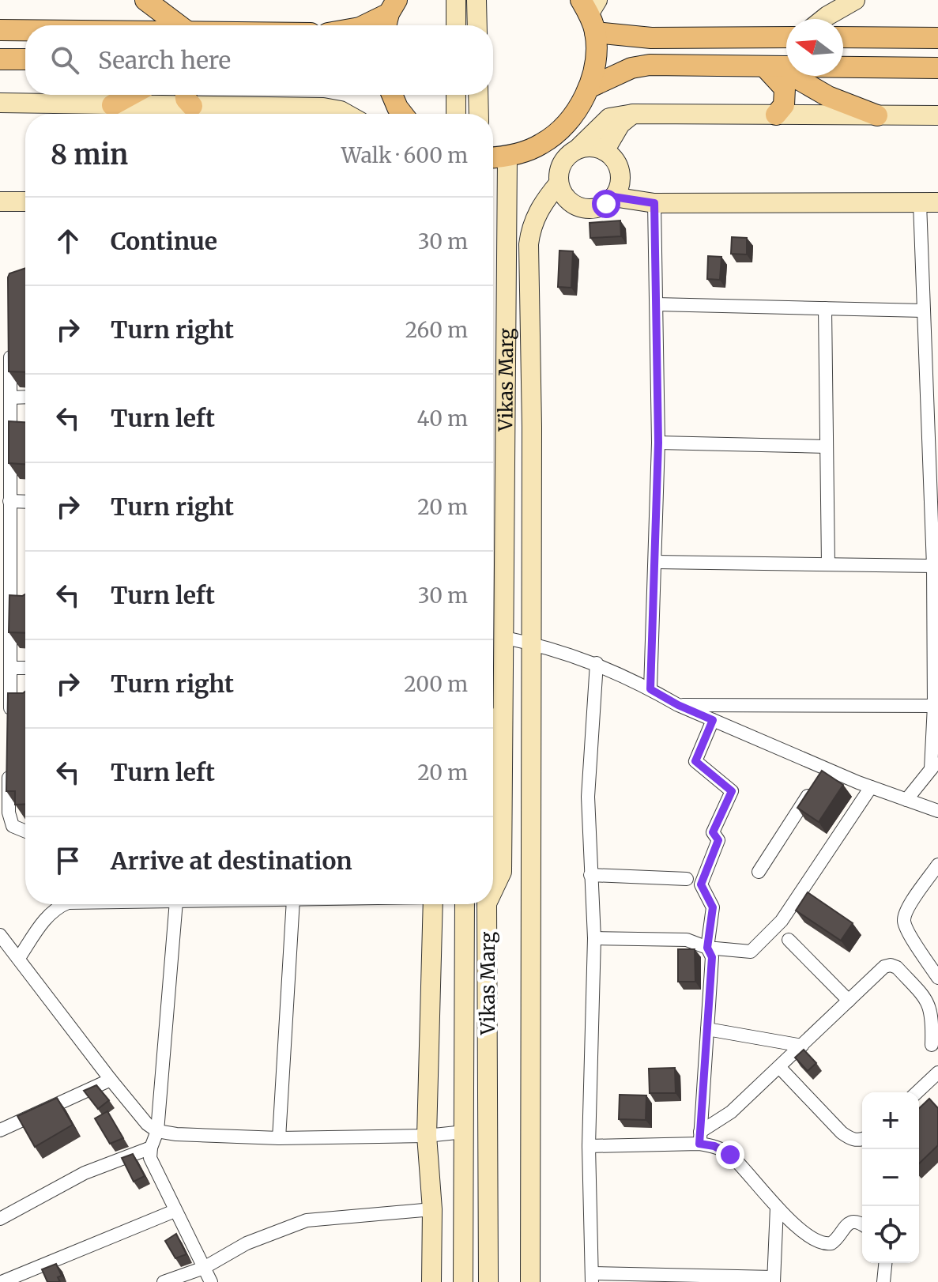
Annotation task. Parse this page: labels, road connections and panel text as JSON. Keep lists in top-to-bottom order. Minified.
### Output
{"streets":{"street":["Vikas Marg"]},"north":"left","page":{"search":"Search here","heading":["8 min","Walk · 600 m"],"list":[["Continue","30 m"],["Turn right","260 m"],["Turn left","40 m"],["Turn right","20 m"],["Turn left","30 m"],["Turn right","200 m"],["Turn left","20 m"],"Arrive at destination"],"map_buttons":["+","−"]}}
